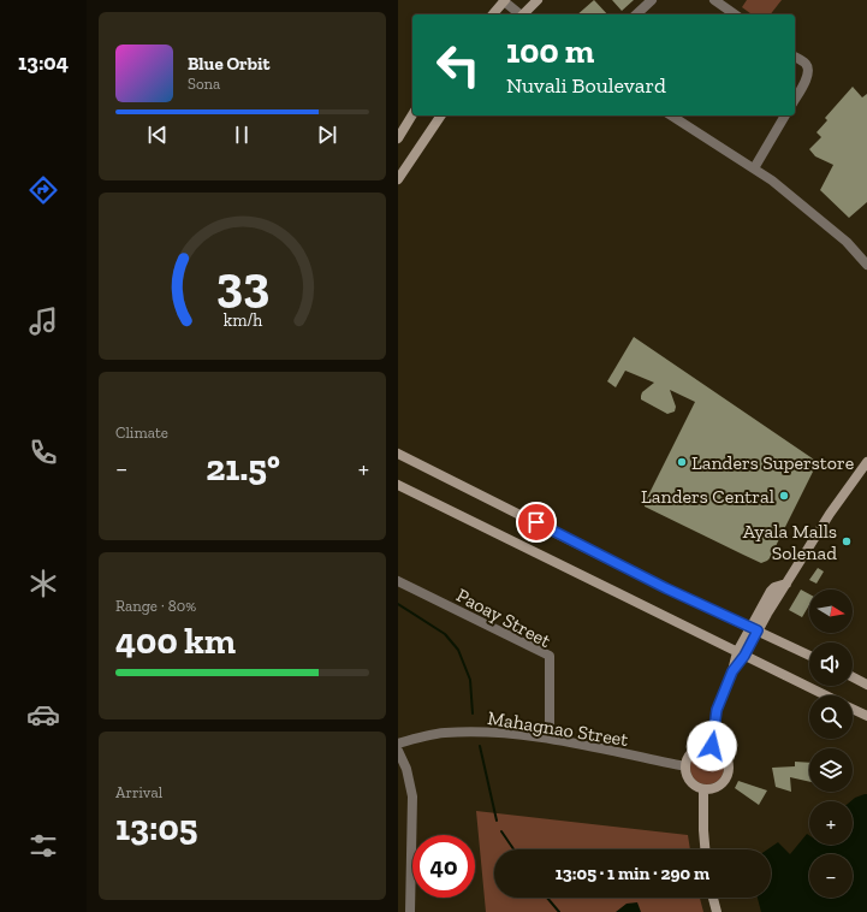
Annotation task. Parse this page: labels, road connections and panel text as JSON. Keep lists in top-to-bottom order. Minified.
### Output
{"streets":{"street":["Paoay Street","Mahagnao Street"]},"crossings":[["Paoay Street","Mahagnao Street"]],"places":["Landers Superstore","Landers Central","Ayala Malls Solenad"],"north":"right","page":{"tabs":"13:04","turn":["100 m","Nuvali Boulevard"],"song":["Blue Orbit","Sona"],"tile":["Climate",["Range · 80%","400 km"],["Arrival","13:05"]],"heat":["−","21.5°","+"],"map_buttons":["+","−"],"limit":"40","trip":"13:05 · 1 min · 290 m","gauge":["33","km/h"]}}
